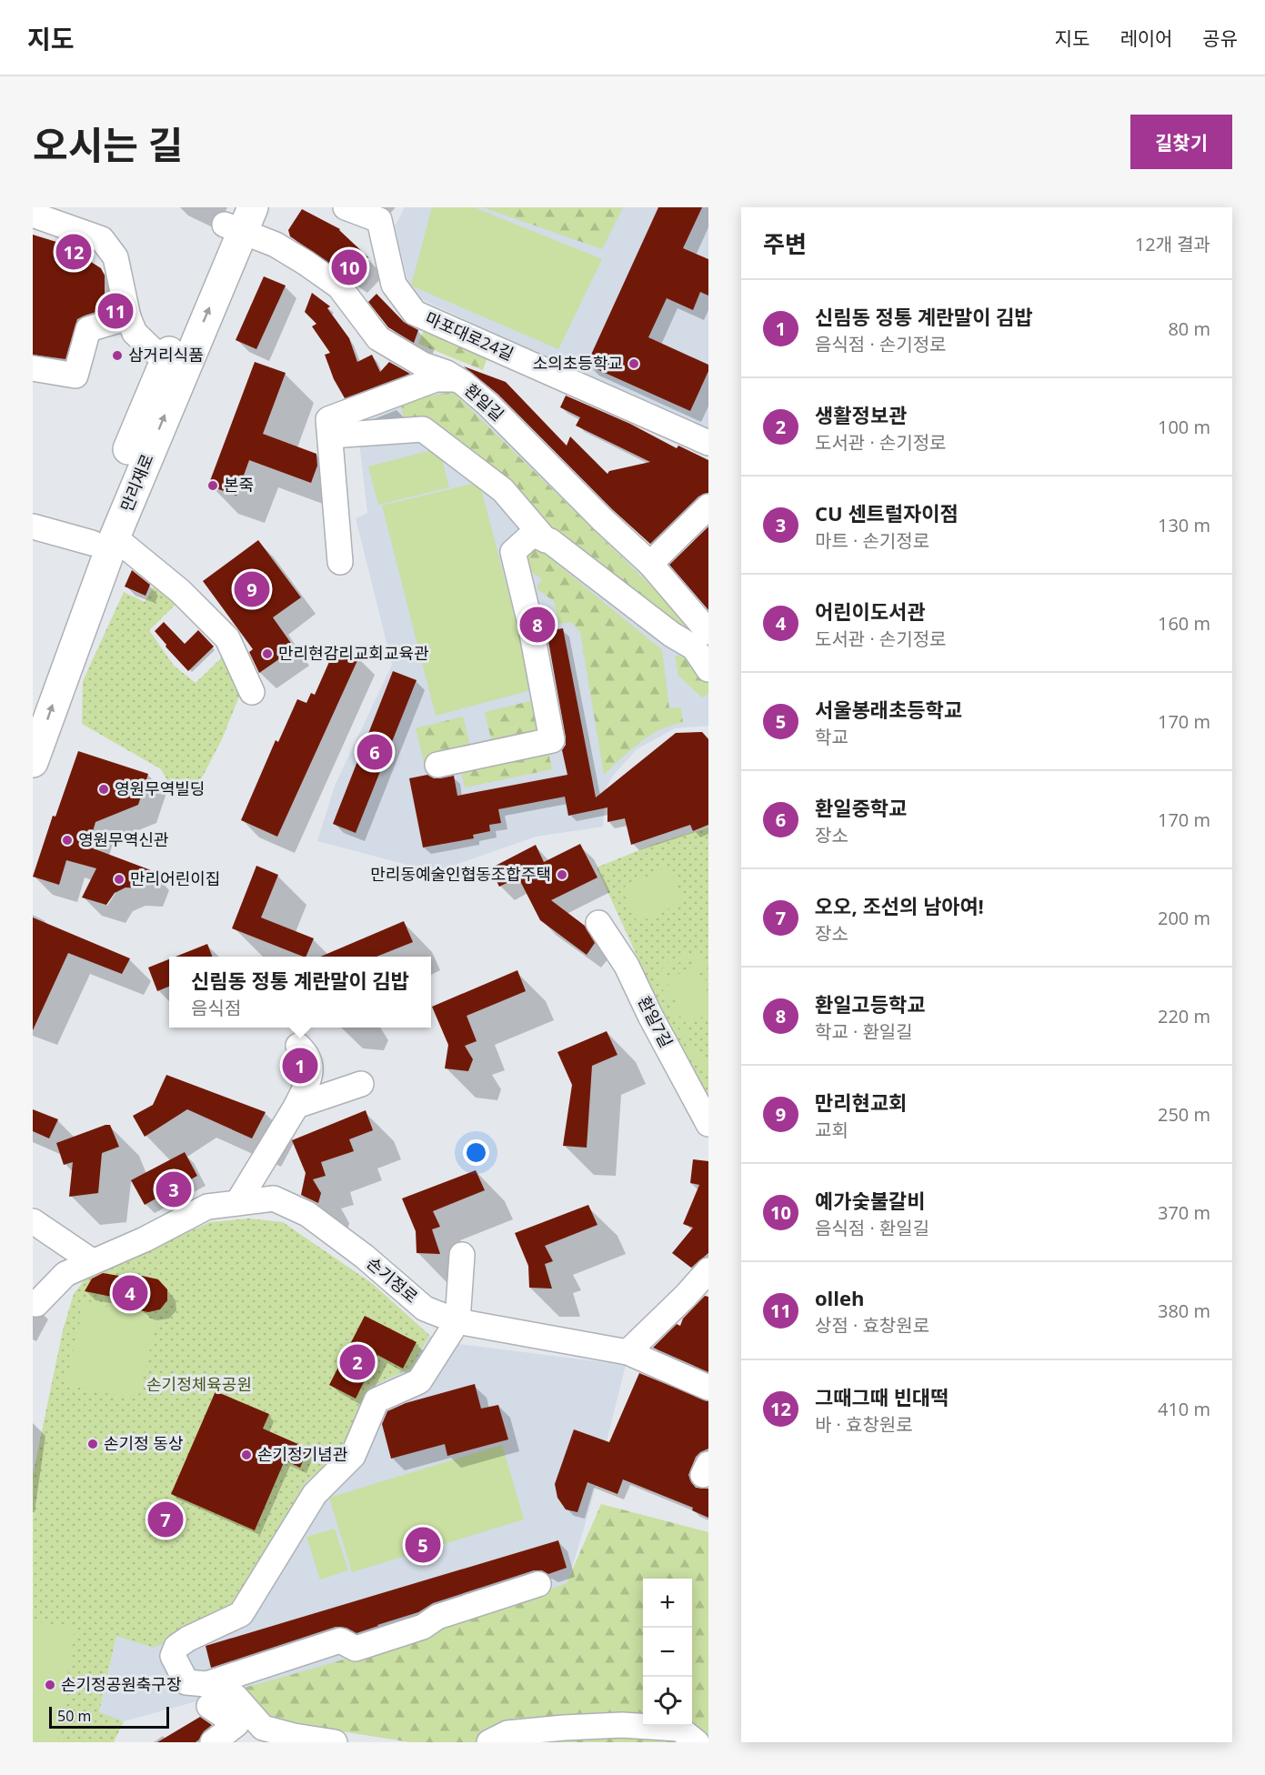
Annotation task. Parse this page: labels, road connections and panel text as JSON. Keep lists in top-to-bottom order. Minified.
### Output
{"streets":{"main road":["만리재로"],"street":["마포대로24길","환일길","환일7길","손기정로"]},"crossings":[["환일길","만리재로"]],"parks":["손기정체육공원"],"places":["삼거리식품","소의초등학교","본죽","만리현감리교회교육관","영원무역빌딩","영원무역신관","만리동예술인협동조합주택","만리어린이집","손기정 동상","손기정기념관","손기정공원축구장"],"scale_bar":"50 m","page":{"header":"지도","nav":["지도","레이어","공유"],"title":"오시는 길","buttons":"길찾기","heading":["주변","12개 결과"],"pins":["12","10","11","9","8","6","1","3","4","2","7","5"],"list":[{"mark":"1","name":"신림동 정통 계란말이 김밥","note":"음식점 · 손기정로","value":"80 m"},{"mark":"2","name":"생활정보관","note":"도서관 · 손기정로","value":"100 m"},{"mark":"3","name":"CU 센트럴자이점","note":"마트 · 손기정로","value":"130 m"},{"mark":"4","name":"어린이도서관","note":"도서관 · 손기정로","value":"160 m"},{"mark":"5","name":"서울봉래초등학교","note":"학교","value":"170 m"},{"mark":"6","name":"환일중학교","note":"장소","value":"170 m"},{"mark":"7","name":"오오, 조선의 남아여!","note":"장소","value":"200 m"},{"mark":"8","name":"환일고등학교","note":"학교 · 환일길","value":"220 m"},{"mark":"9","name":"만리현교회","note":"교회","value":"250 m"},{"mark":"10","name":"예가숯불갈비","note":"음식점 · 환일길","value":"370 m"},{"mark":"11","name":"olleh","note":"상점 · 효창원로","value":"380 m"},{"mark":"12","name":"그때그때 빈대떡","note":"바 · 효창원로","value":"410 m"}],"popup":["신림동 정통 계란말이 김밥","음식점"],"map_buttons":["+","−"],"scale":"50 m"}}
